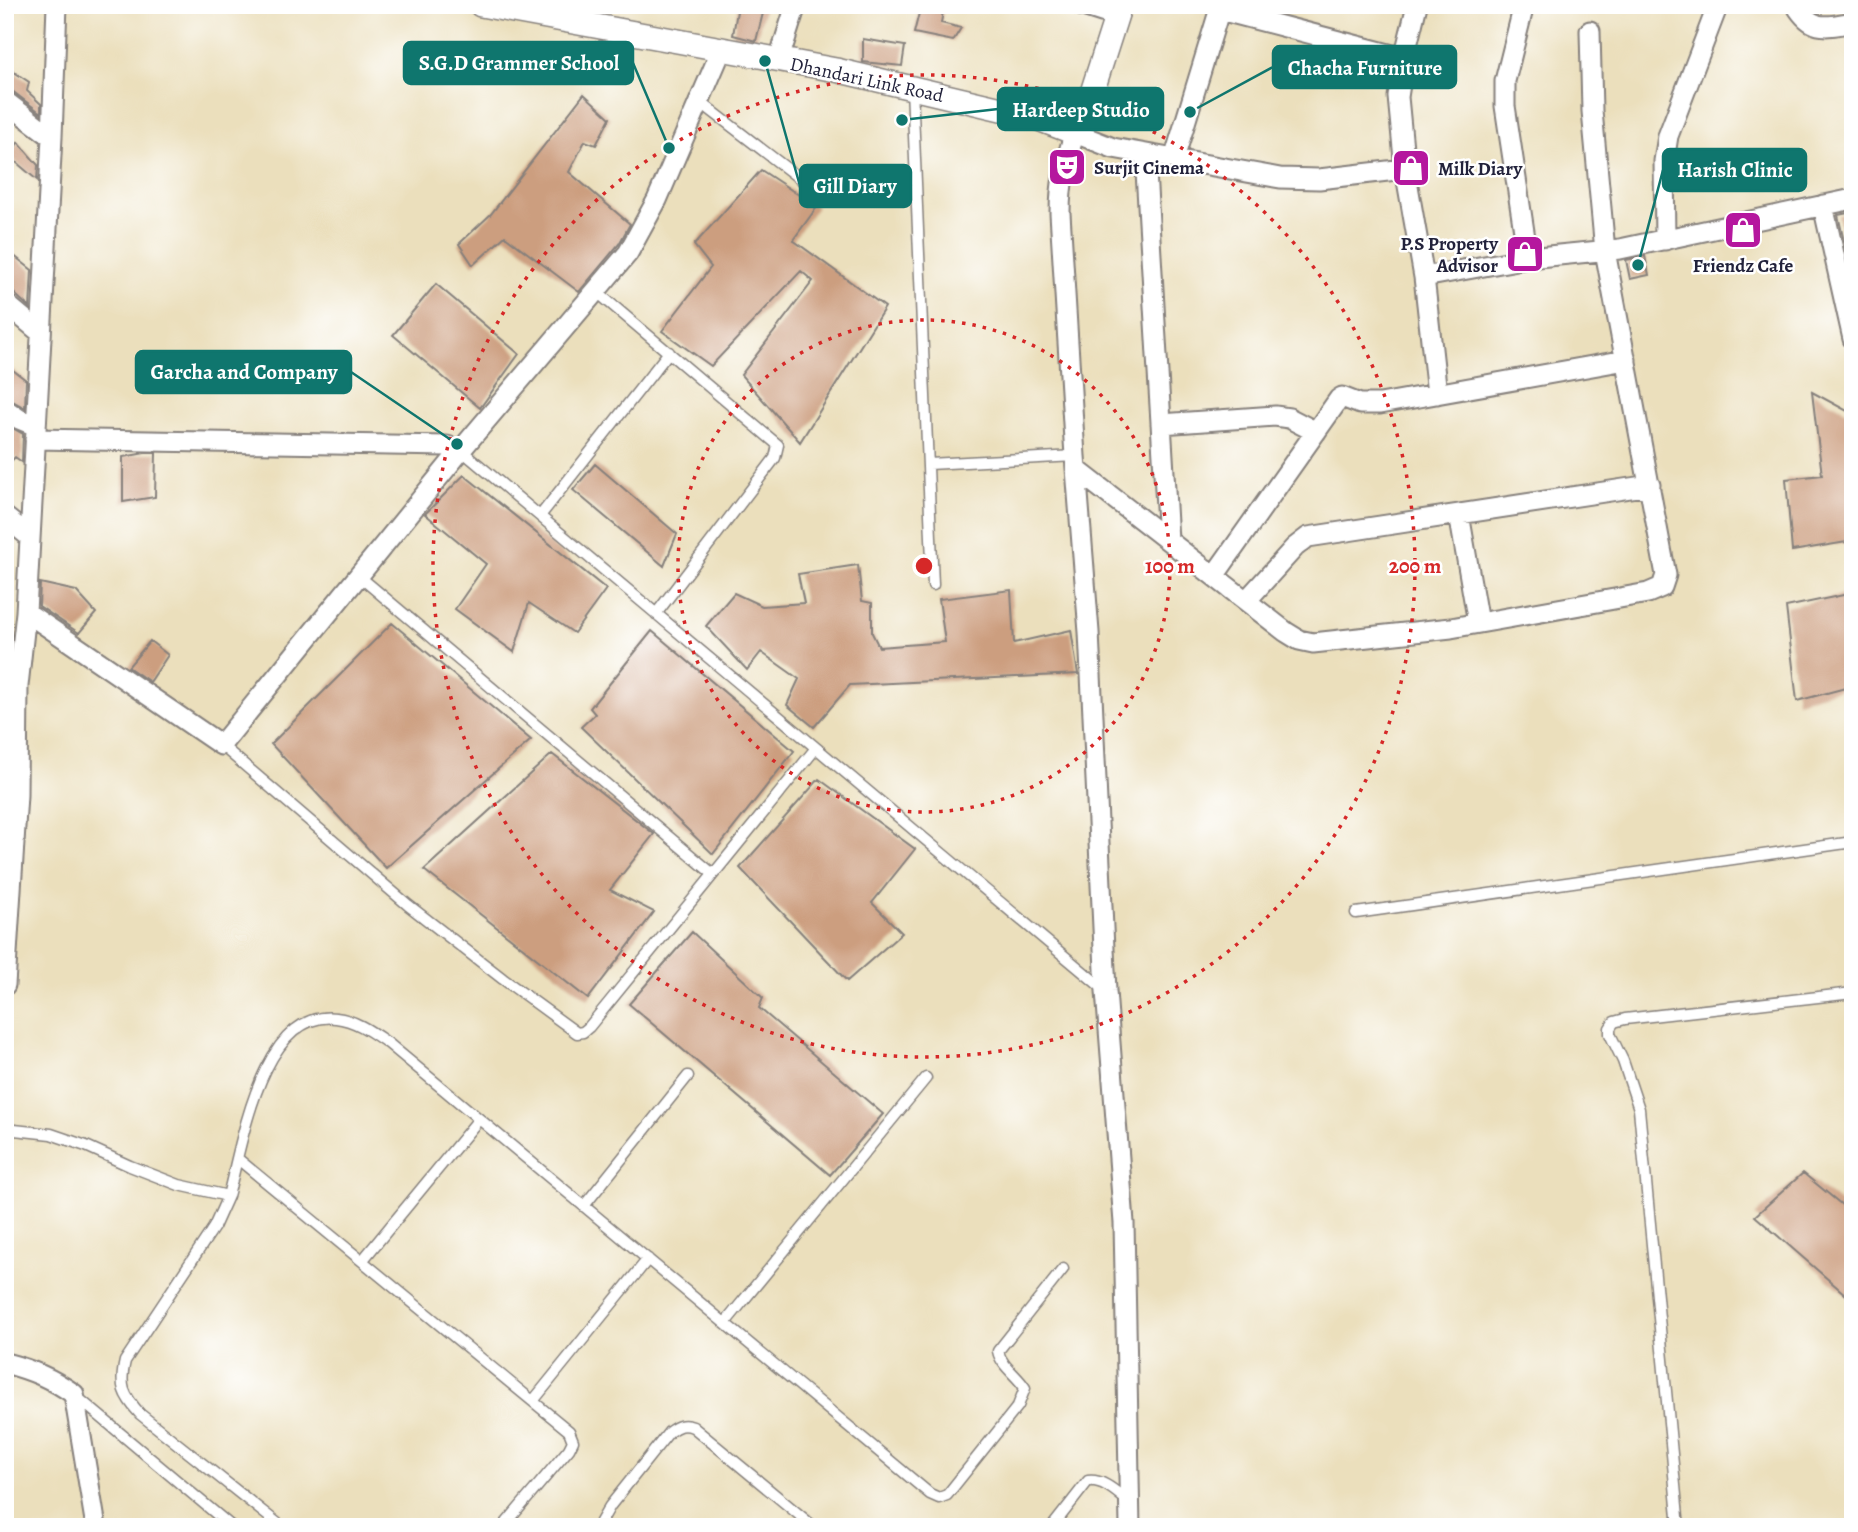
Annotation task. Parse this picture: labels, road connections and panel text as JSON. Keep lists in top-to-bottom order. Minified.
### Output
{"streets":{"street":["Dhandari Link Road"]},"places":{"other":["Gill Diary","Chacha Furniture","Hardeep Studio","S.G.D Grammer School","Harish Clinic","Garcha and Company"],"theatre":["Surjit Cinema"],"shop":["Milk Diary","Friendz Cafe","P.S Property Advisor"]},"rings":["100 m","200 m"]}
